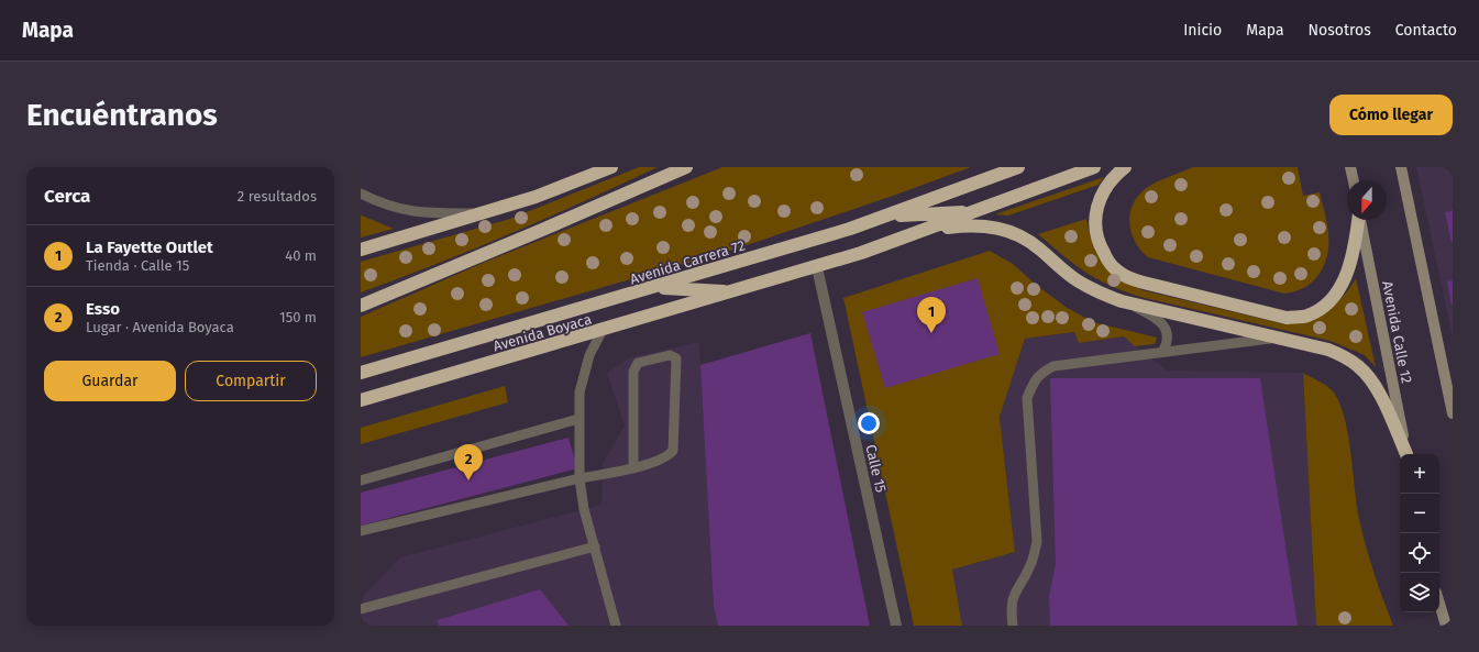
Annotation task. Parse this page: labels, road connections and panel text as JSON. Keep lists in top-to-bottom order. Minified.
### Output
{"streets":{"highway":["Avenida Carrera 72","Avenida Boyaca"],"main road":["Avenida Calle 12"],"street":["Calle 15"]},"north":"bottom","page":{"header":"Mapa","nav":["Inicio","Mapa","Nosotros","Contacto"],"buttons":["Cómo llegar",["Guardar","Compartir"]],"title":"Encuéntranos","heading":["Cerca","2 resultados"],"list":[{"mark":"1","name":"La Fayette Outlet","note":"Tienda · Calle 15","value":"40 m"},{"mark":"2","name":"Esso","note":"Lugar · Avenida Boyaca","value":"150 m"}],"pins":["1","2"],"map_buttons":["+","−"]}}
